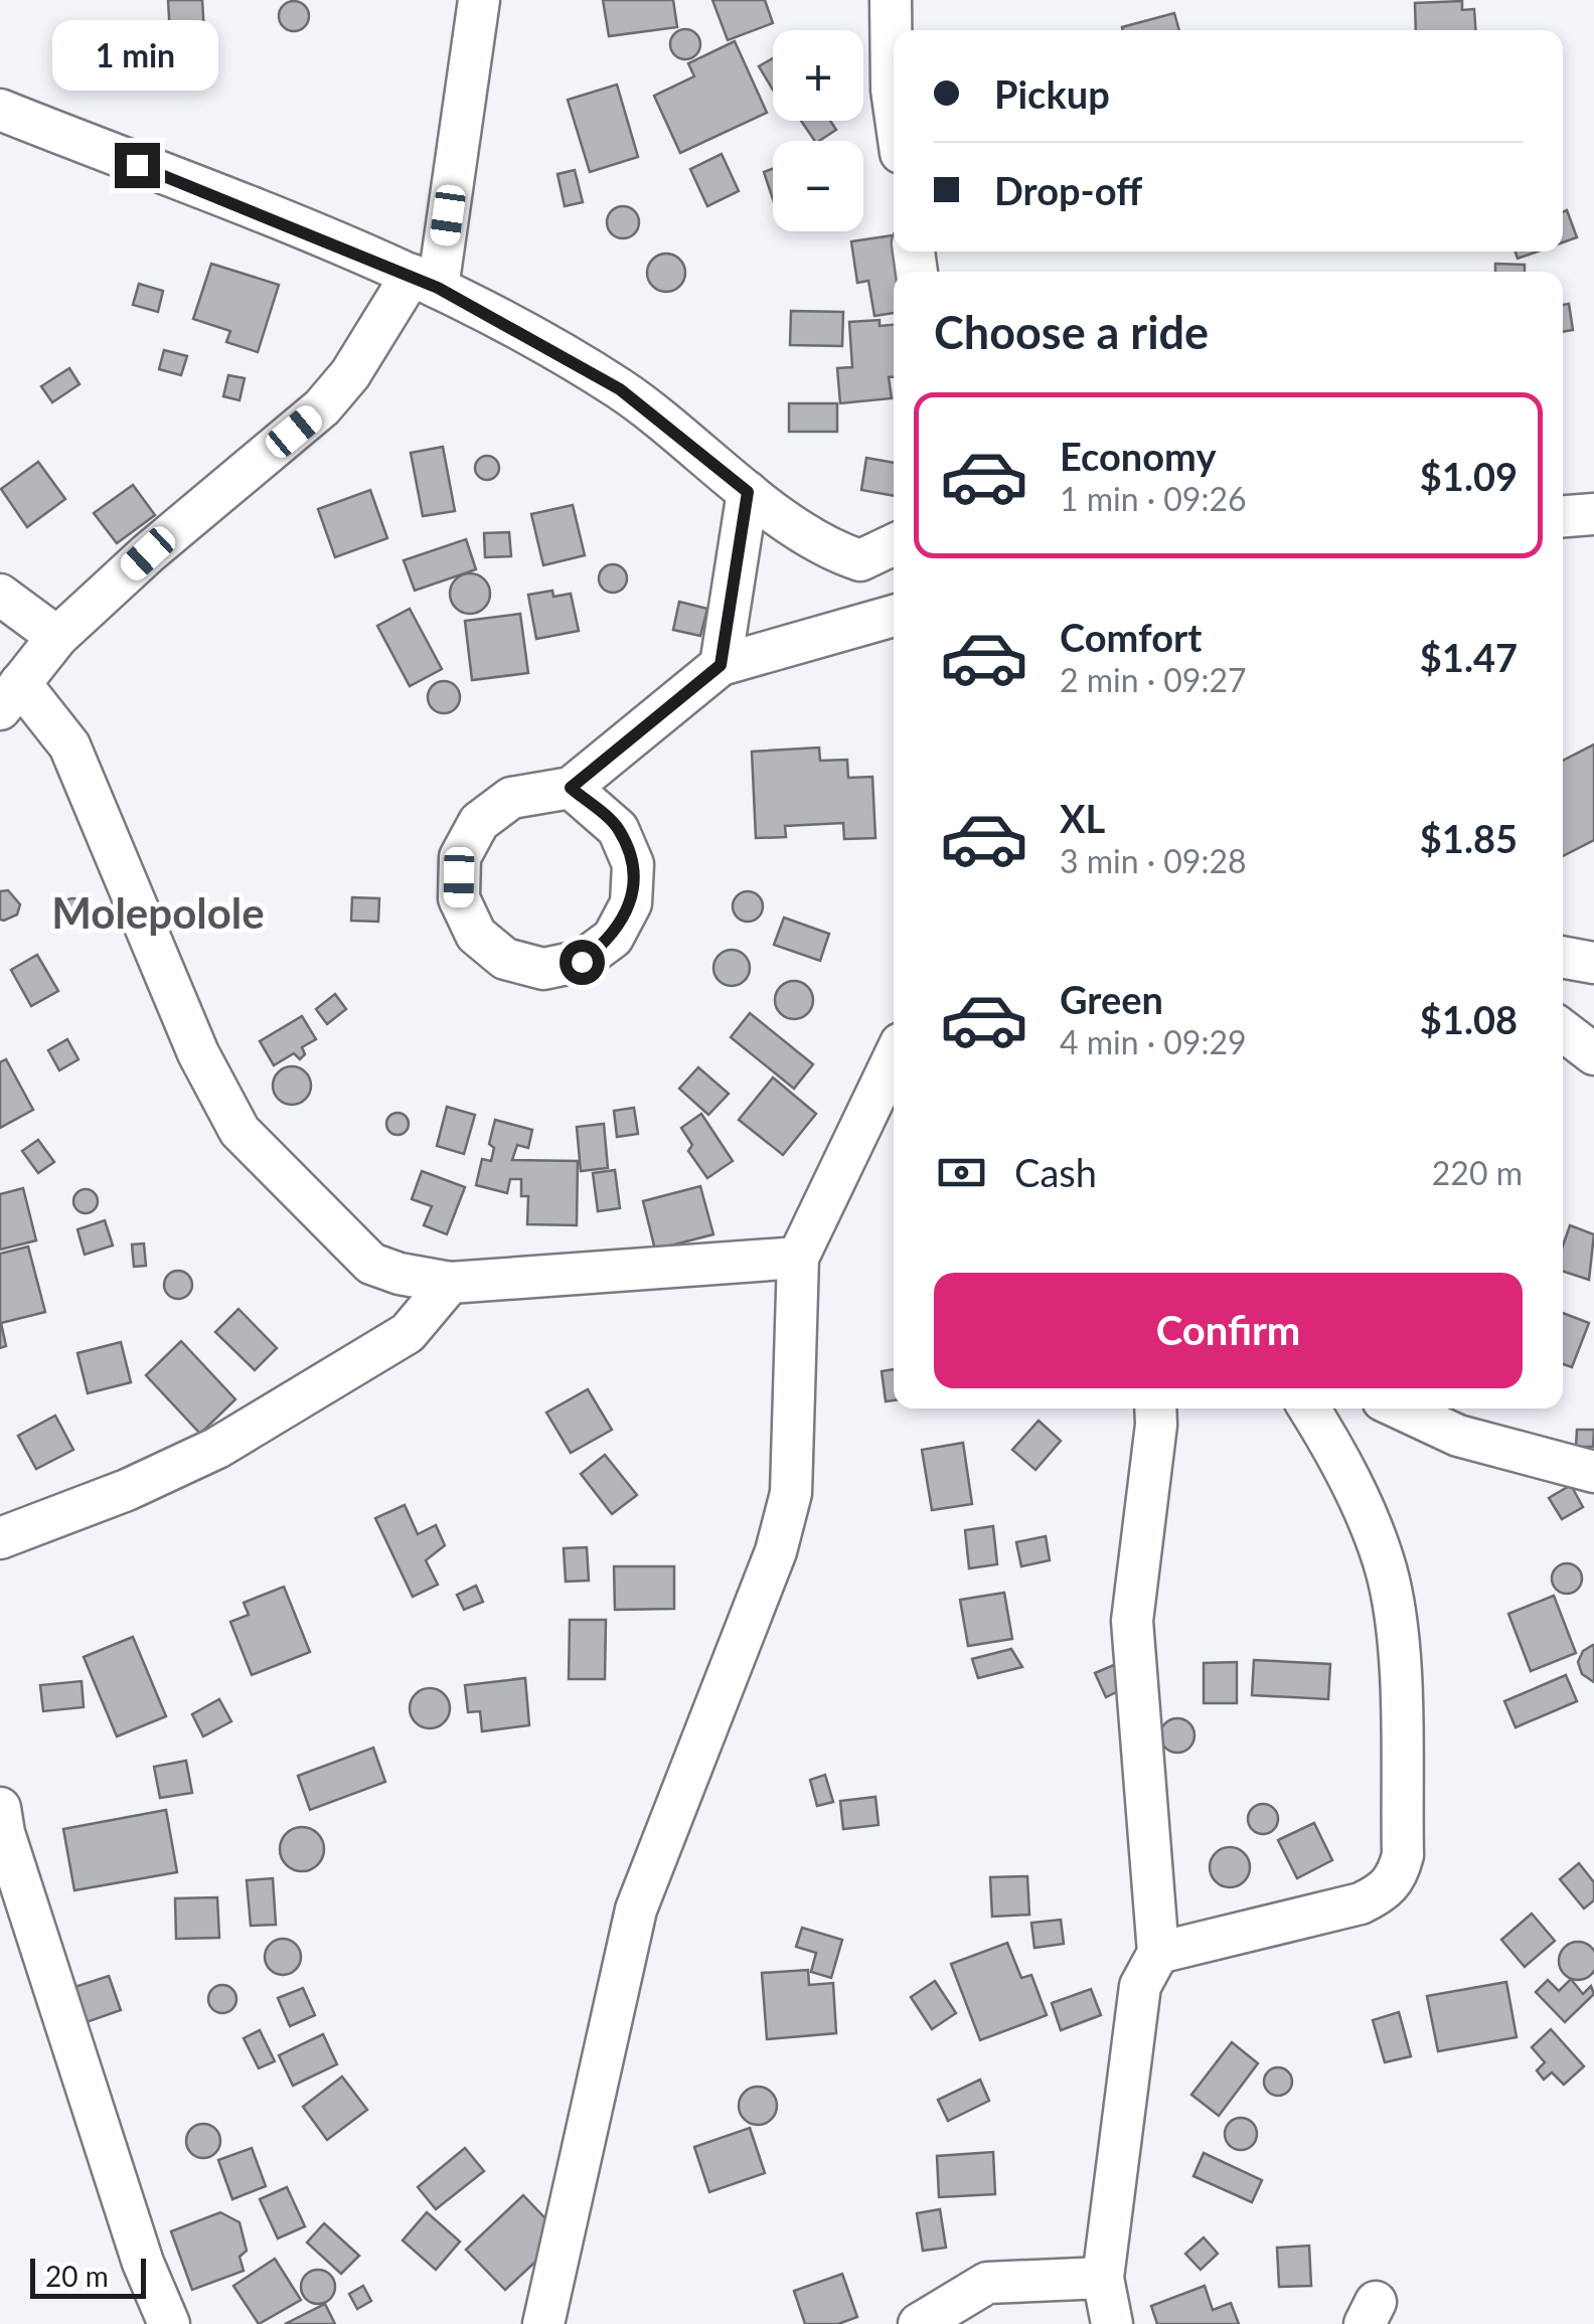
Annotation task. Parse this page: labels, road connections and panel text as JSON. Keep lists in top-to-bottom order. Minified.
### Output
{"districts":["Molepolole"],"scale_bar":"20 m","page":{"bubble":"1 min","map_buttons":["+","−"],"banner":["Pickup","Drop-off"],"heading":"Choose a ride","list":[{"name":"Economy","note":"1 min · 09:26","value":"$1.09"},{"name":"Comfort","note":"2 min · 09:27","value":"$1.47"},{"name":"XL","note":"3 min · 09:28","value":"$1.85"},{"name":"Green","note":"4 min · 09:29","value":"$1.08"}],"pay":["Cash","220 m"],"buttons":"Confirm","scale":"20 m"}}
